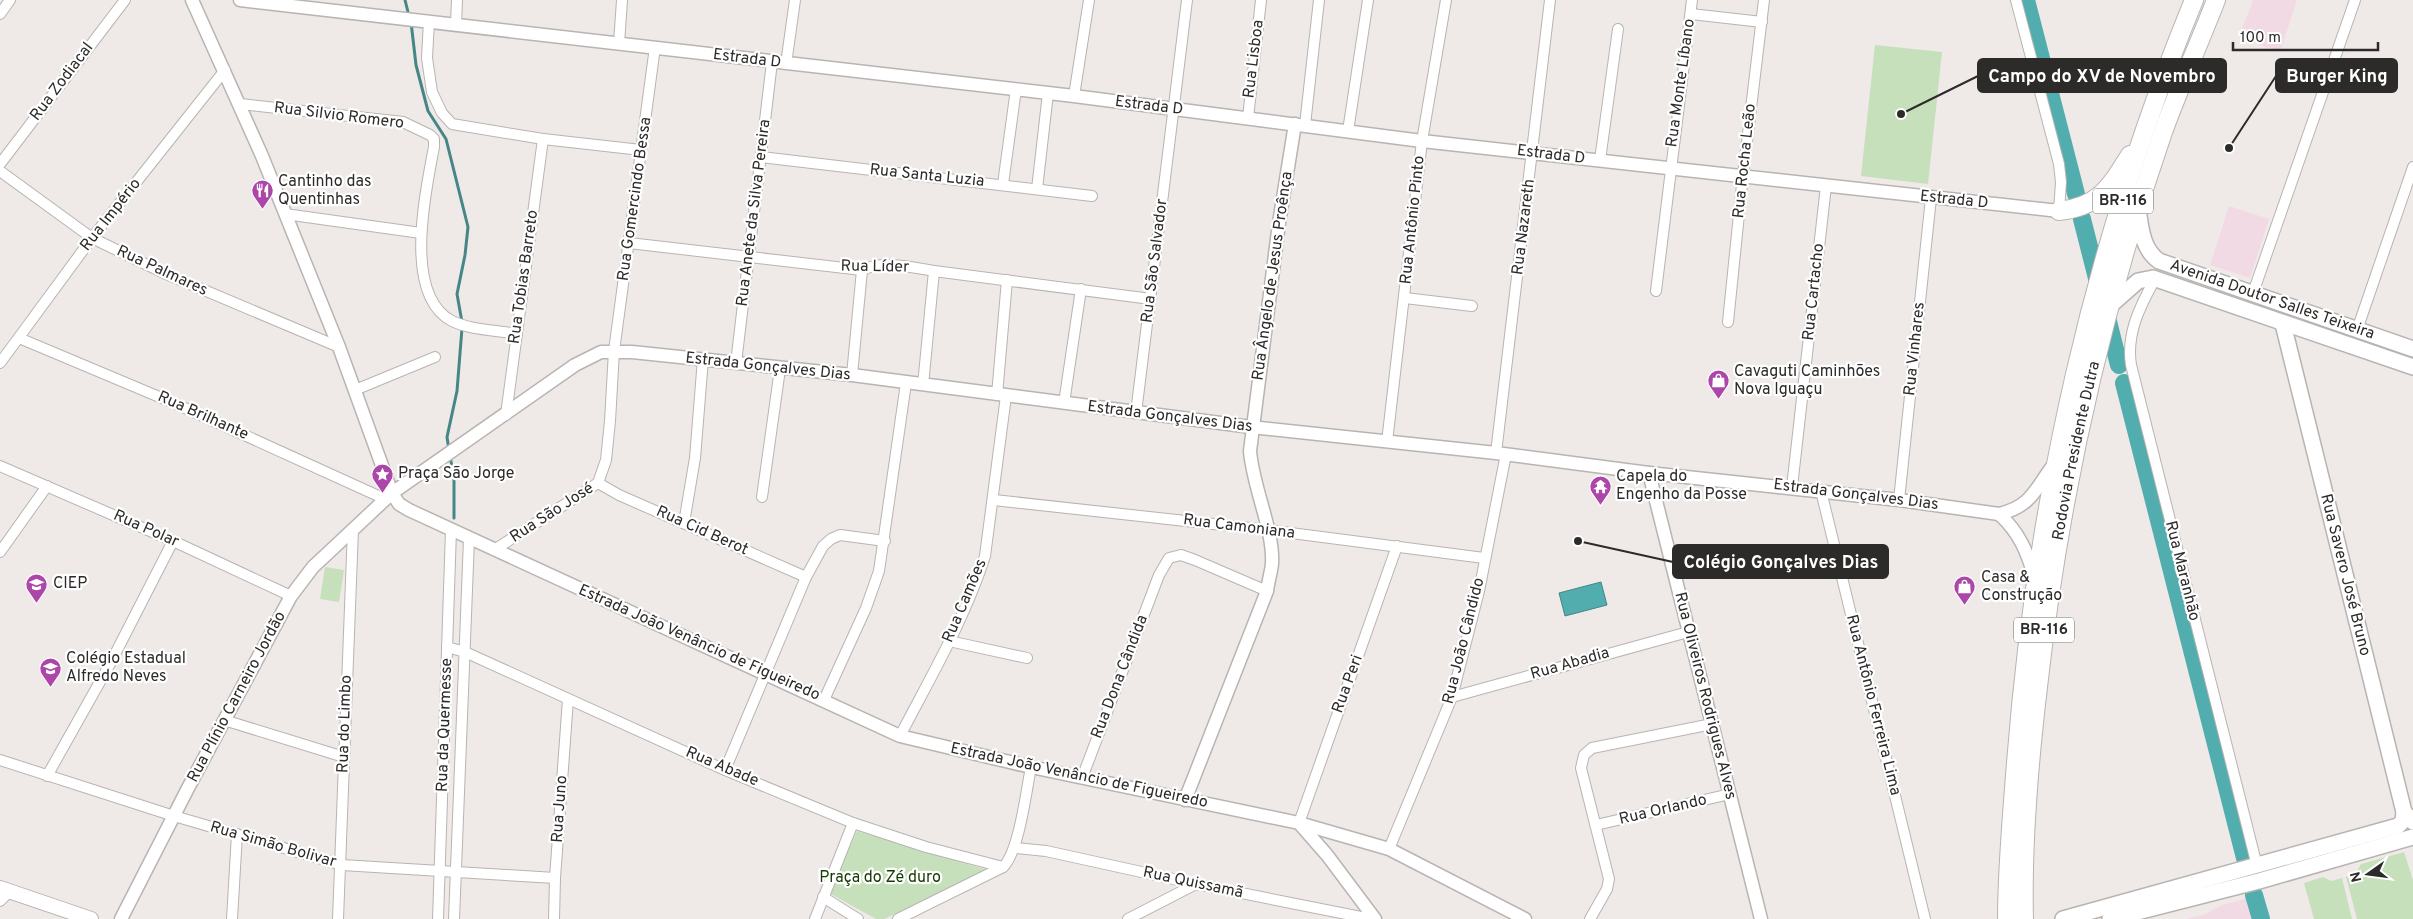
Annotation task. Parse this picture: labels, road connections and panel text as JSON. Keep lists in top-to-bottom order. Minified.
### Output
{"streets":{"highway":["BR-116","Rodovia Presidente Dutra"],"main road":["Avenida Doutor Salles Teixeira","Rua Savero José Bruno"],"street":["Estrada D","Rua Lisboa","Rua Zodiacal","Rua Monte Líbano","Rua Silvio Romero","Rua Rocha Leão","Rua Santa Luzia","Rua Gomercindo Bessa","Rua Anete da Silva Pereira","Rua Império","Rua Antônio Pinto","Rua Nazareth","Rua São Salvador","Rua Líder","Rua Palmares","Rua Ângelo de Jesus Proênça","Rua Tobias Barreto","Rua Cartacho","Rua Vinhares","Estrada Gonçalves Dias","Rua Brilhante","Rua São José","Rua Camoniana","Rua Polar","Rua Cid Berot","Rua Maranhão","Rua Camões","Rua João Cândido","Estrada João Venâncio de Figueiredo","Rua Abadia","Rua Dona Cândida","Rua Peri","Rua Oliveiros Rodrigues Alves","Rua Plínio Carneiro Jordão","Rua Antônio Ferreira Lima","Rua do Limbo","Rua da Quermesse","Rua Abade","Rua Juno","Rua Orlando","Rua Simão Bolivar","Rua Quissamã"]},"crossings":[["Estrada D","Rua Lisboa"],["Estrada D","Rua Monte Líbano"],["Estrada D","Rua Rocha Leão"],["Estrada D","Rua Gomercindo Bessa"],["Estrada D","Rua Anete da Silva Pereira"],["Estrada D","Rua Antônio Pinto"],["Estrada D","Rua Nazareth"],["Estrada D","Rua São Salvador"],["Estrada D","Rua Ângelo de Jesus Proênça"],["Estrada D","Rua Cartacho"],["Estrada D","Rua Vinhares"],["Rua Silvio Romero","Estrada João Venâncio de Figueiredo"],["Rua Santa Luzia","Rua Anete da Silva Pereira"],["Rua Gomercindo Bessa","Rua Líder"],["Rua Gomercindo Bessa","Estrada Gonçalves Dias"],["Rua Gomercindo Bessa","Rua São José"],["Rua Anete da Silva Pereira","Rua Líder"],["Rua Anete da Silva Pereira","Estrada Gonçalves Dias"],["Rua Império","Rua Palmares"],["Rua Império","Rua Brilhante"],["Rua Império","Estrada João Venâncio de Figueiredo"],["Rua Antônio Pinto","Estrada Gonçalves Dias"],["Rua Nazareth","Estrada Gonçalves Dias"],["Rua Nazareth","Rua João Cândido"],["Rua São Salvador","Rua Líder"],["Rua São Salvador","Estrada Gonçalves Dias"],["Rua Líder","Rua Camões"],["Rua Palmares","Estrada João Venâncio de Figueiredo"],["Rua Ângelo de Jesus Proênça","Estrada Gonçalves Dias"],["Rua Ângelo de Jesus Proênça","Rua Camoniana"],["Rua Ângelo de Jesus Proênça","Estrada João Venâncio de Figueiredo"],["Rua Ângelo de Jesus Proênça","Rua Dona Cândida"],["Rua Tobias Barreto","Estrada Gonçalves Dias"],["Rua Cartacho","Estrada Gonçalves Dias"],["Avenida Doutor Salles Teixeira","Rodovia Presidente Dutra"],["Avenida Doutor Salles Teixeira","Rua Maranhão"],["Avenida Doutor Salles Teixeira","Rua Savero José Bruno"],["Rua Vinhares","Estrada Gonçalves Dias"],["Estrada Gonçalves Dias","Rua Brilhante"],["Estrada Gonçalves Dias","Rodovia Presidente Dutra"],["Estrada Gonçalves Dias","Rua São José"],["Estrada Gonçalves Dias","Rua Camões"],["Estrada Gonçalves Dias","Rua João Cândido"],["Estrada Gonçalves Dias","Estrada João Venâncio de Figueiredo"],["Estrada Gonçalves Dias","Rua Oliveiros Rodrigues Alves"],["Estrada Gonçalves Dias","Rua Plínio Carneiro Jordão"],["Estrada Gonçalves Dias","Rua Antônio Ferreira Lima"],["Rua Brilhante","Estrada João Venâncio de Figueiredo"],["Rua Brilhante","Rua Plínio Carneiro Jordão"],["Rua São José","Rua Cid Berot"],["Rua São José","Estrada João Venâncio de Figueiredo"],["Rua Camoniana","Rua Camões"],["Rua Camoniana","Rua João Cândido"],["Rua Camoniana","Rua Peri"],["Rua Polar","Rua Plínio Carneiro Jordão"],["Rua Camões","Estrada João Venâncio de Figueiredo"],["Rua João Cândido","Estrada João Venâncio de Figueiredo"],["Rua João Cândido","Rua Abadia"],["Estrada João Venâncio de Figueiredo","Rua Dona Cândida"],["Estrada João Venâncio de Figueiredo","Rua Peri"],["Estrada João Venâncio de Figueiredo","Rua Plínio Carneiro Jordão"],["Estrada João Venâncio de Figueiredo","Rua da Quermesse"],["Rua Abadia","Rua Oliveiros Rodrigues Alves"],["Rua Oliveiros Rodrigues Alves","Rua Orlando"],["Rua Plínio Carneiro Jordão","Rua do Limbo"],["Rua Plínio Carneiro Jordão","Rua Simão Bolivar"],["Rua do Limbo","Rua Simão Bolivar"],["Rua da Quermesse","Rua Abade"],["Rua da Quermesse","Rua Simão Bolivar"],["Rua Abade","Rua Juno"],["Rua Juno","Rua Simão Bolivar"]],"parks":["Praça do Zé duro"],"places":{"other":["Campo do XV de Novembro","Burger King","Colégio Gonçalves Dias"],"restaurant":["Cantinho das Quentinhas"],"shop":["Cavaguti Caminhões Nova Iguaçu","Casa & Construção"],"place":["Praça São Jorge"],"temple":["Capela do Engenho da Posse"],"school or university":["CIEP","Colégio Estadual Alfredo Neves"]},"scale_bar":"100 m","north":"left"}
